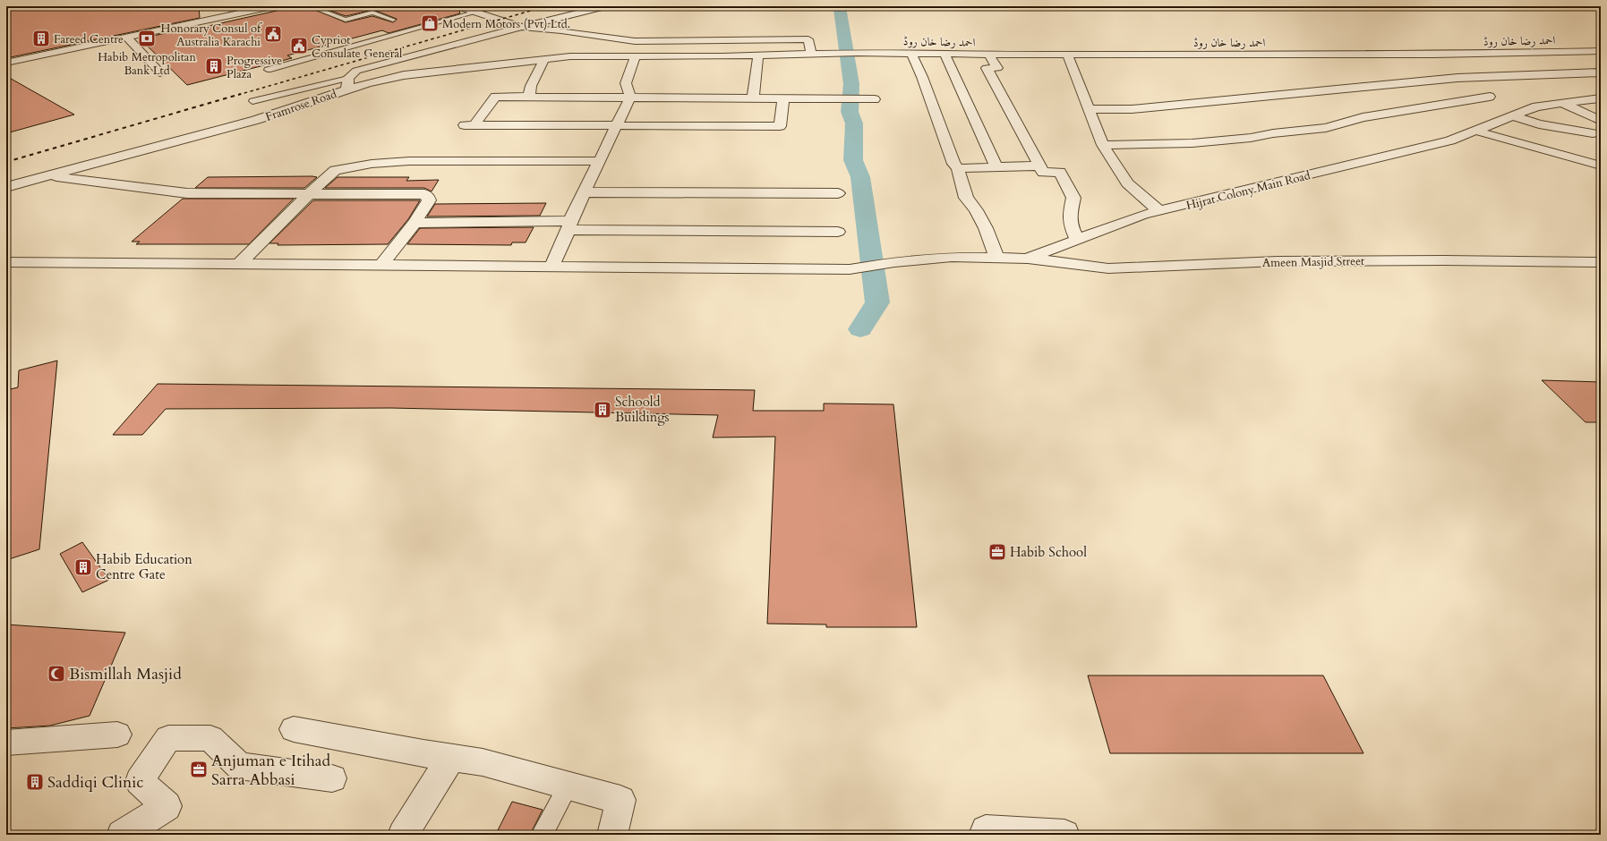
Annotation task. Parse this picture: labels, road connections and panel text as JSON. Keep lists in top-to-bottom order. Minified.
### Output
{"streets":{"street":["احمد رضا خان روڈ","Framrose Road","Hijrat Colony Main Road","Ameen Masjid Street"]},"crossings":[["احمد رضا خان روڈ","Framrose Road"],["Hijrat Colony Main Road","Ameen Masjid Street"]],"places":{"shop":["Modern Motors (Pvt) Ltd."],"public building":["Honorary Consul of Australia Karachi","Cypriot Consulate General"],"building":["Fareed Centre","Progressive Plaza","Schoold Buildings","Habib Education Centre Gate","Saddiqi Clinic"],"bank":["Habib Metropolitan Bank Ltd"],"office":["Habib School","Anjuman e Itihad Sarra Abbasi"],"mosque":["Bismillah Masjid"]}}
